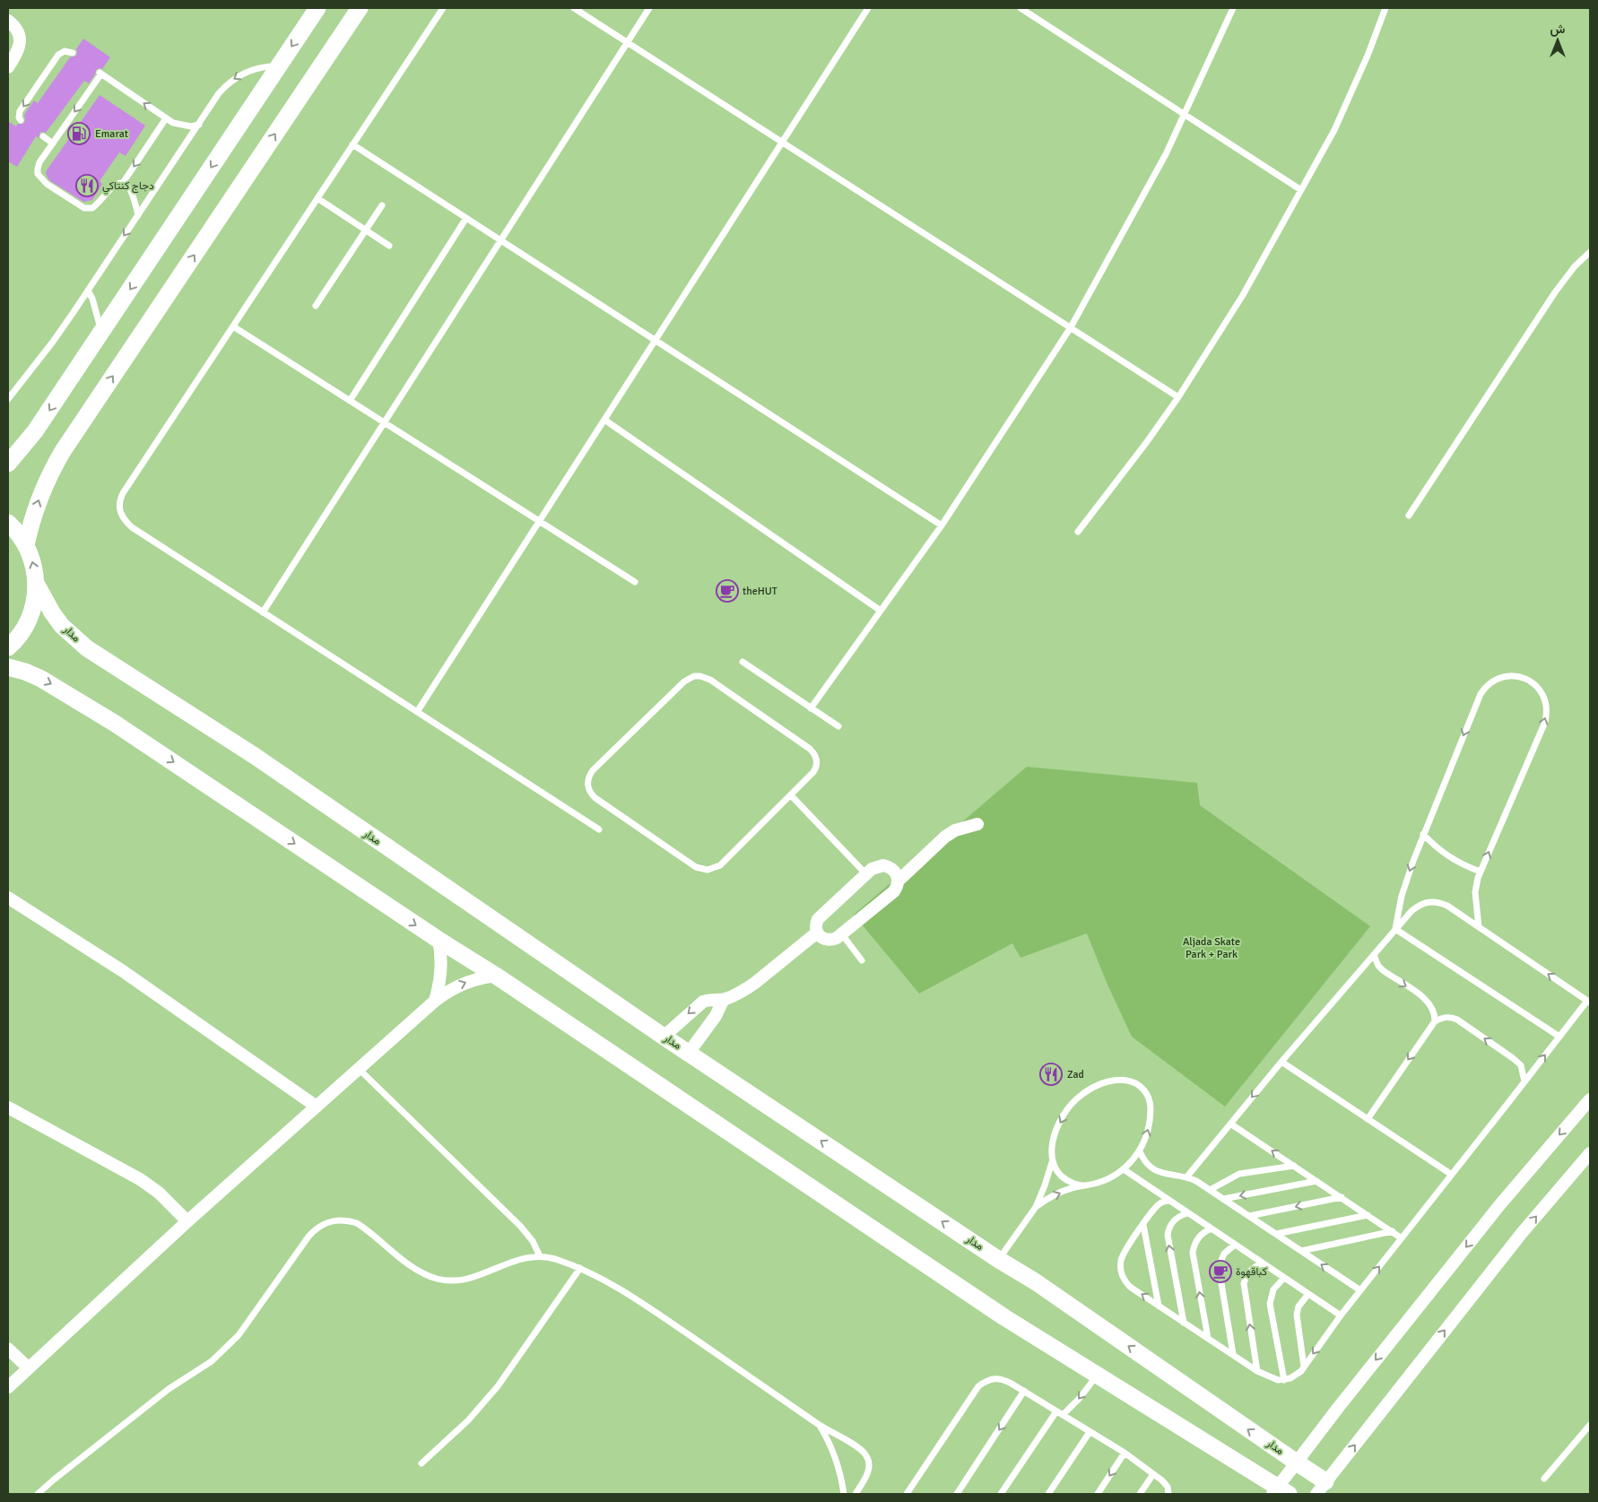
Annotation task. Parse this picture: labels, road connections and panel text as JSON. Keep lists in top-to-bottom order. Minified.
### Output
{"streets":{"street":["مدار"]},"parks":["Aljada Skate Park + Park"],"places":{"fuel station":["Emarat"],"restaurant":["دجاج كنتاكي","Zad"],"cafe":["theHUT","كباقهوة"]},"north":"top"}
